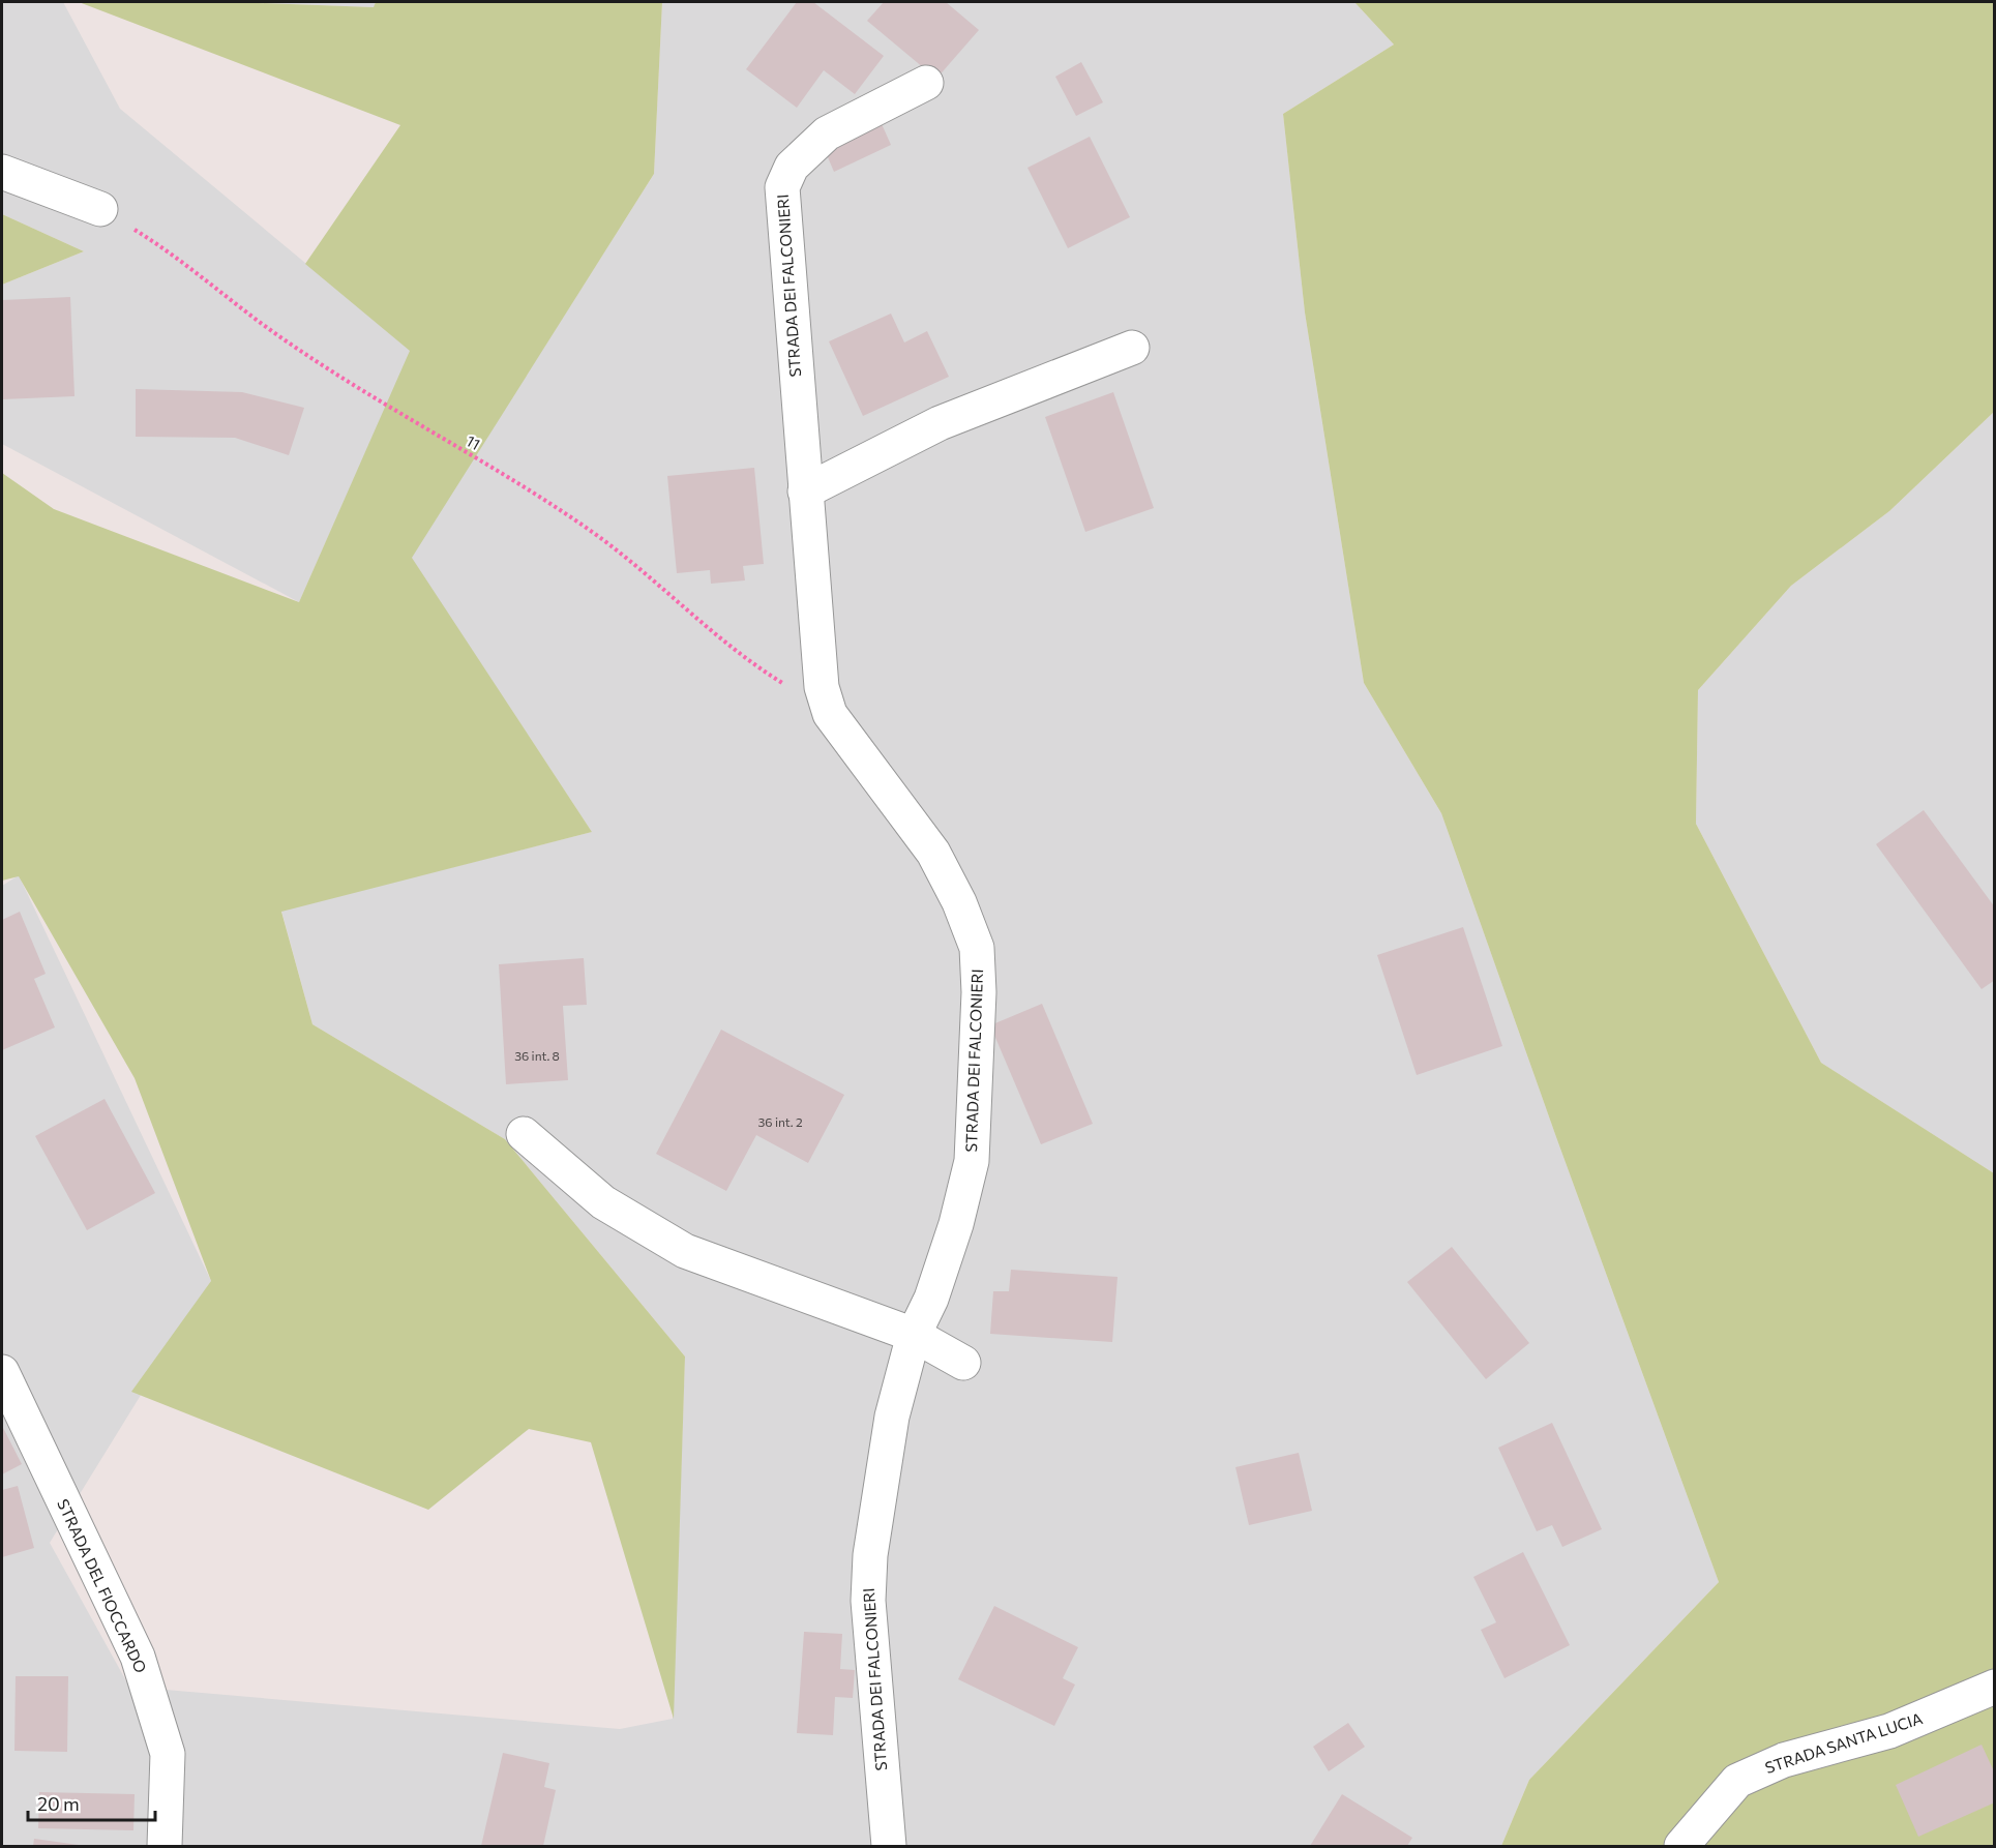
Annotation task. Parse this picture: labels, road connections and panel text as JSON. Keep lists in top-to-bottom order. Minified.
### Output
{"streets":{"street":["STRADA DEI FALCONIERI","STRADA DEL FIOCCARDO","STRADA SANTA LUCIA"],"path":["11"]},"crossings":[["STRADA DEI FALCONIERI","11"]],"house_numbers":["36 int. 8","36 int. 2"],"scale_bar":"20 m"}
